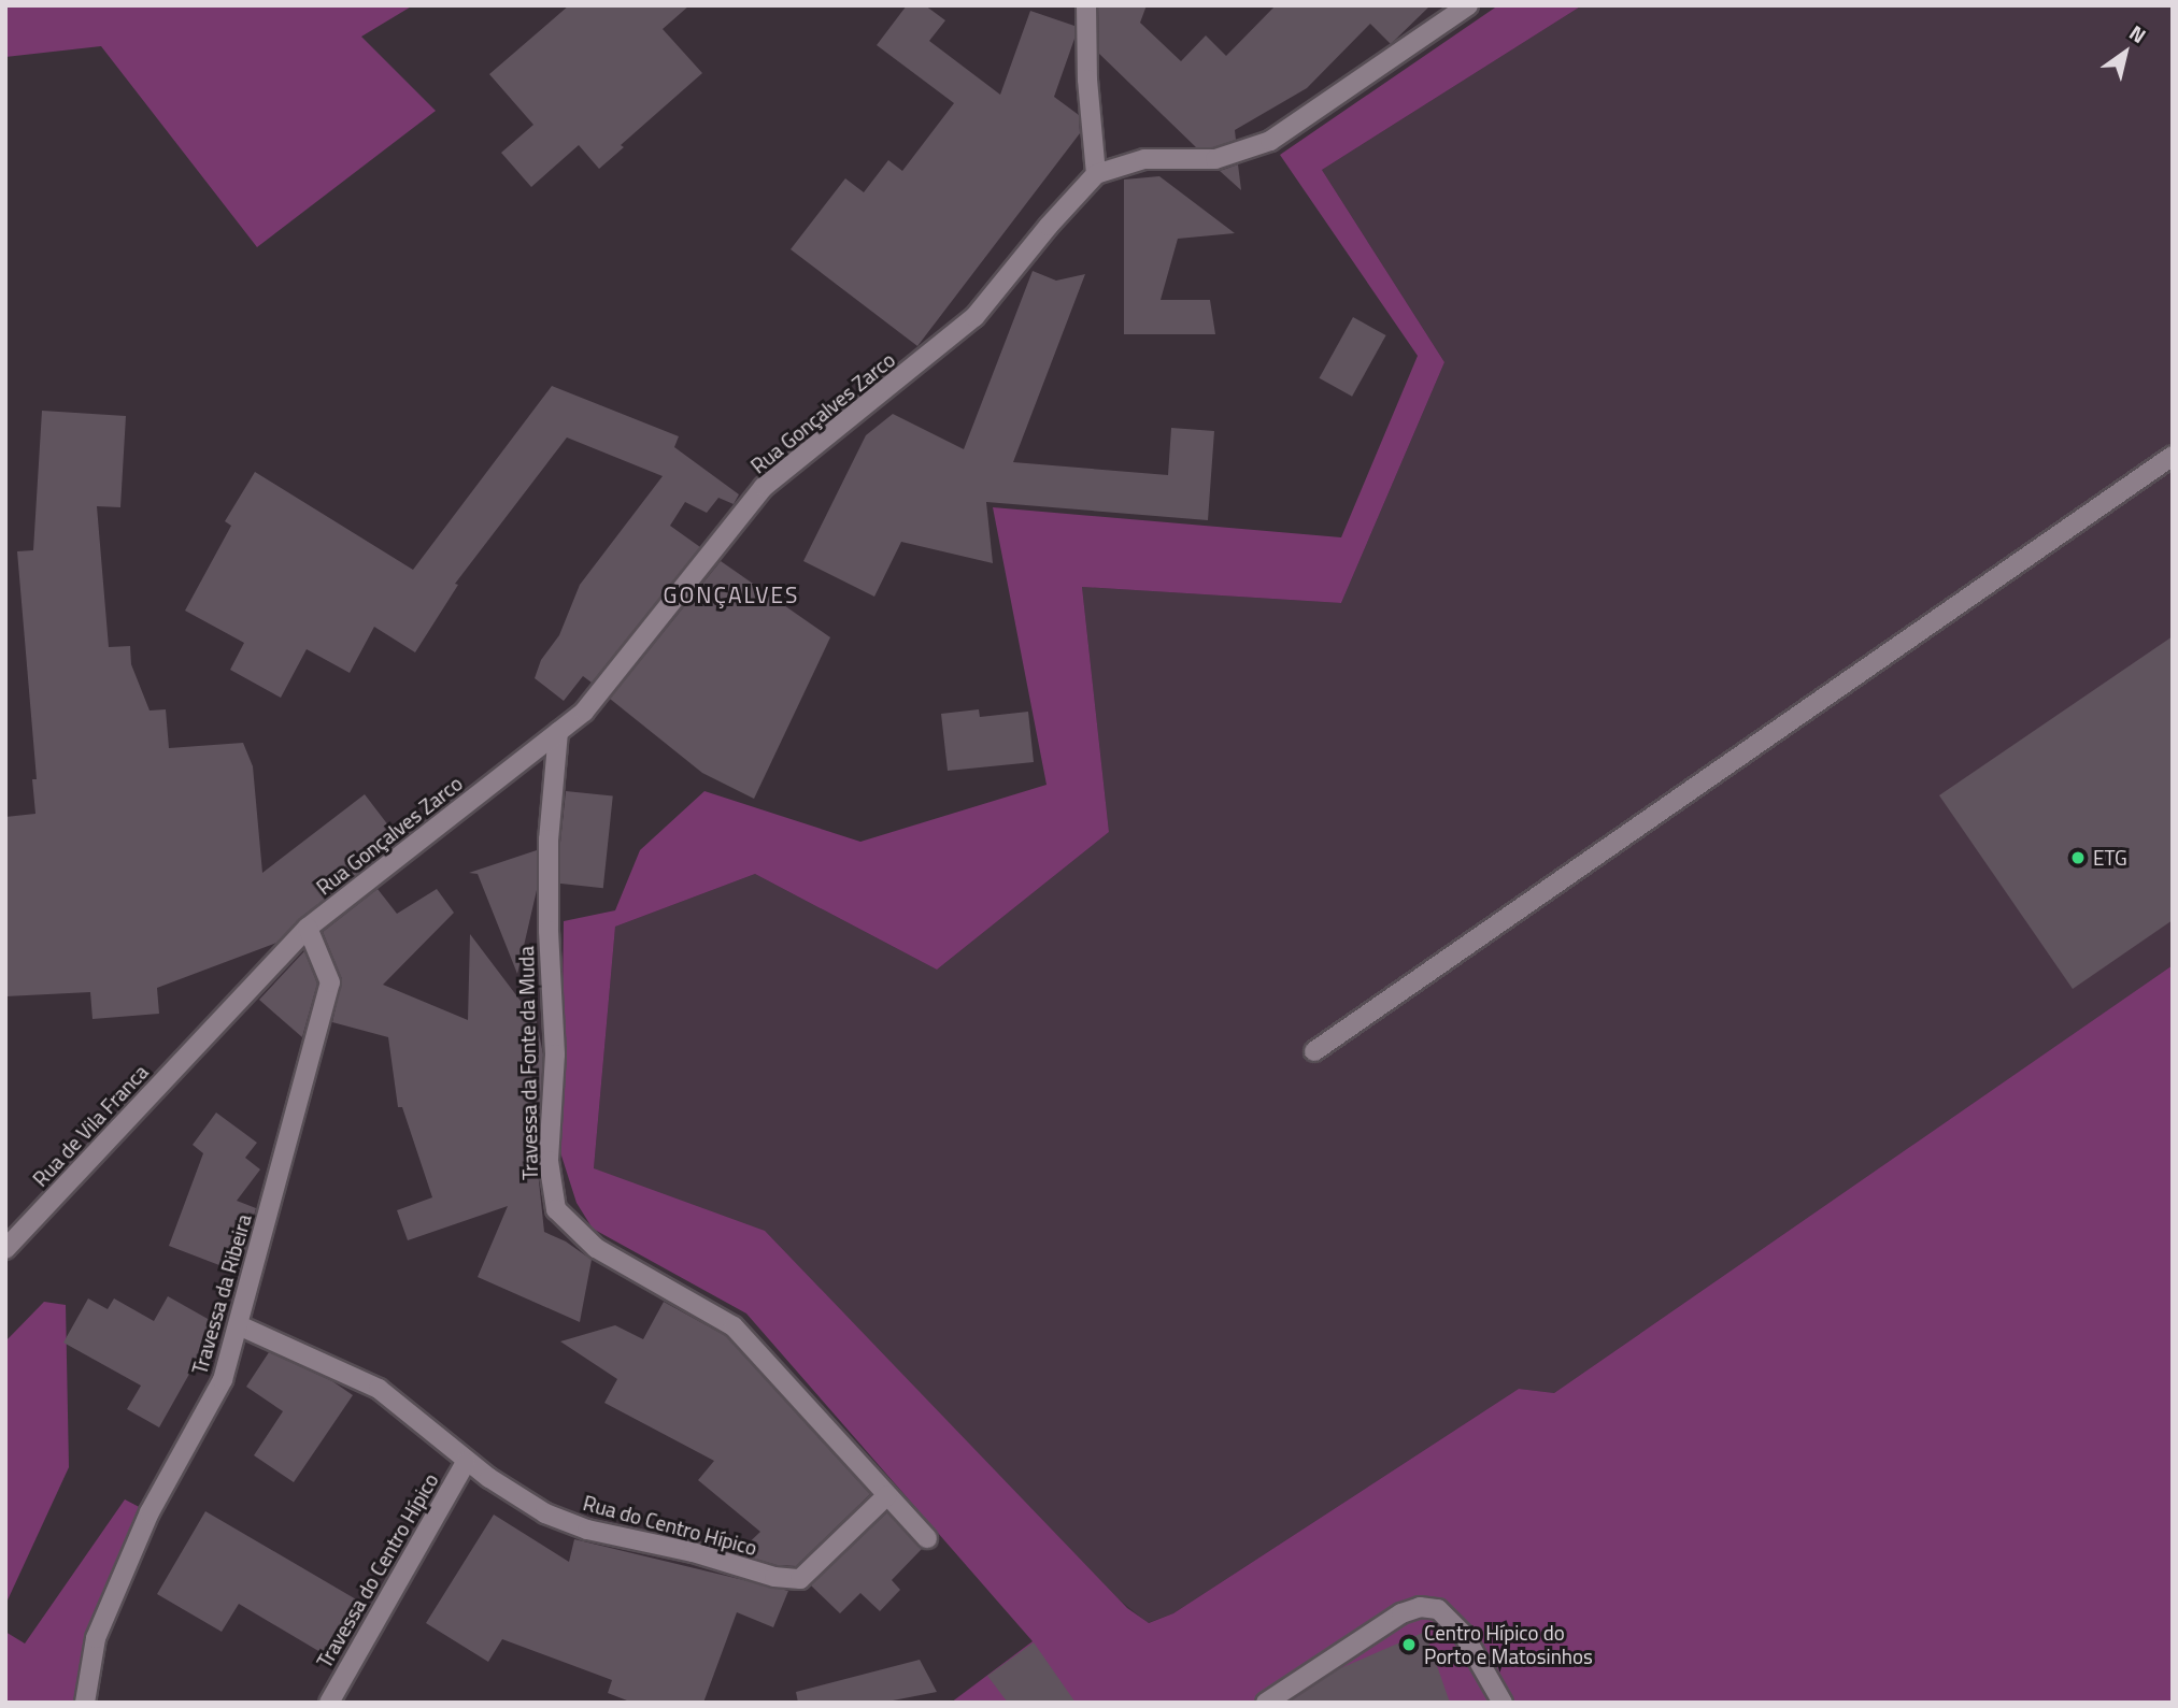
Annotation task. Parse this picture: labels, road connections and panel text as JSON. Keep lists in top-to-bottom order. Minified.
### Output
{"streets":{"street":["Rua Gonçalves Zarco","Travessa da Fonte da Muda","Rua de Vila Franca","Travessa da Ribeira","Rua do Centro Hípico","Travessa do Centro Hípico"]},"crossings":[["Rua Gonçalves Zarco","Travessa da Fonte da Muda"],["Rua Gonçalves Zarco","Rua de Vila Franca"],["Rua Gonçalves Zarco","Travessa da Ribeira"],["Travessa da Fonte da Muda","Rua do Centro Hípico"],["Travessa da Ribeira","Rua do Centro Hípico"],["Rua do Centro Hípico","Travessa do Centro Hípico"]],"districts":["GONÇALVES"],"places":["ETG","Centro Hípico do Porto e Matosinhos"],"north":"top right"}
